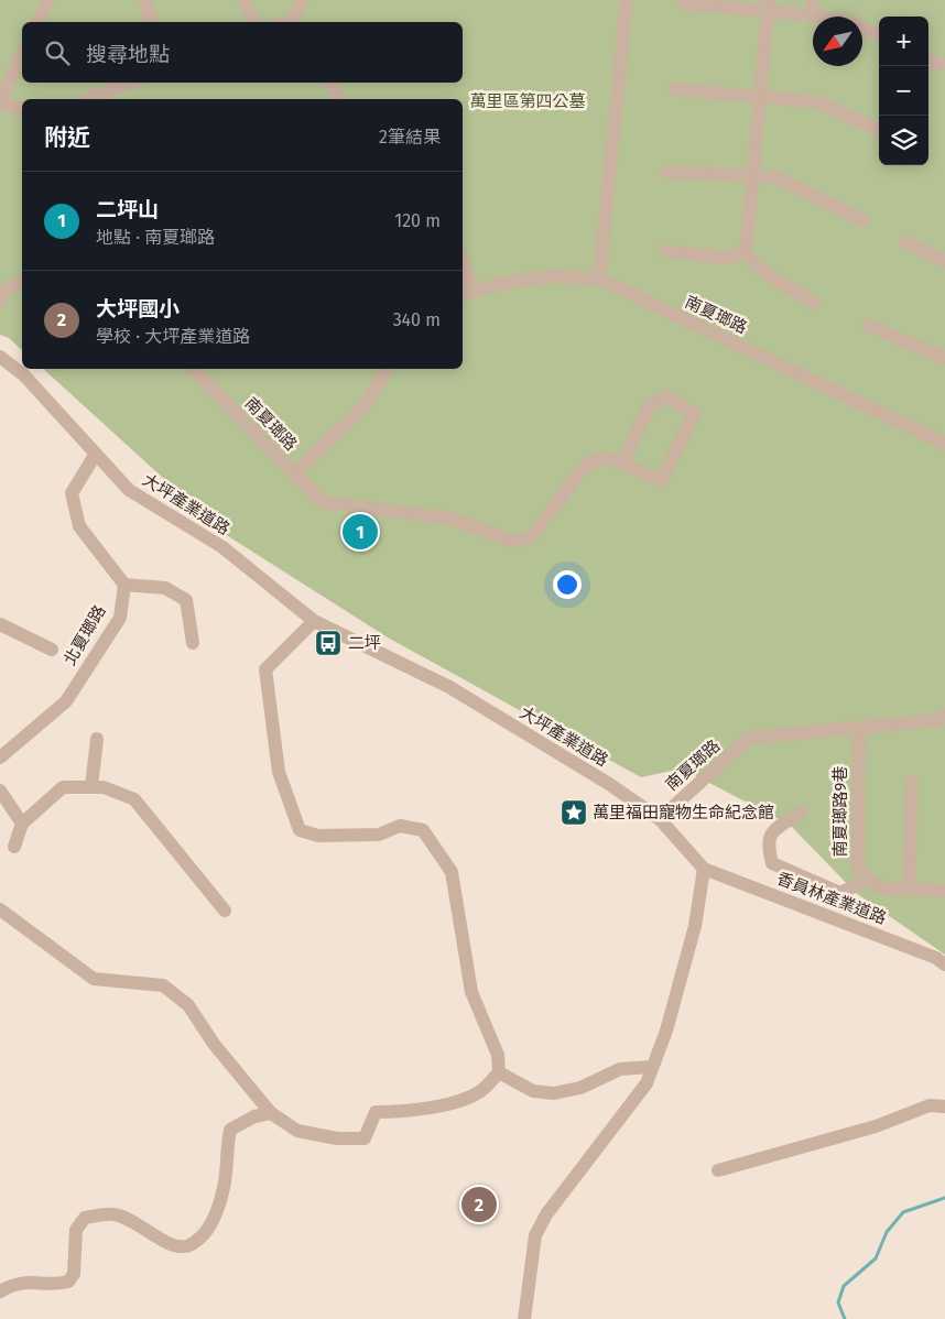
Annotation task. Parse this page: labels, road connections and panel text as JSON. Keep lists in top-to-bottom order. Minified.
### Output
{"streets":{"street":["南夏瑯路","大坪產業道路","北夏瑯路","南夏瑯路9巷","香員林產業道路"]},"crossings":[["南夏瑯路","大坪產業道路"],["南夏瑯路","南夏瑯路9巷"],["大坪產業道路","香員林產業道路"]],"parks":["萬里區第四公墓"],"places":{"bus stop":["二坪"],"place":["萬里福田寵物生命紀念館"]},"north":"bottom left","page":{"map_buttons":["+","−"],"search":"搜尋地點","heading":["附近","2筆結果"],"list":[{"mark":"1","name":"二坪山","note":"地點 · 南夏瑯路","value":"120 m"},{"mark":"2","name":"大坪國小","note":"學校 · 大坪產業道路","value":"340 m"}],"pins":["1","2"]}}
